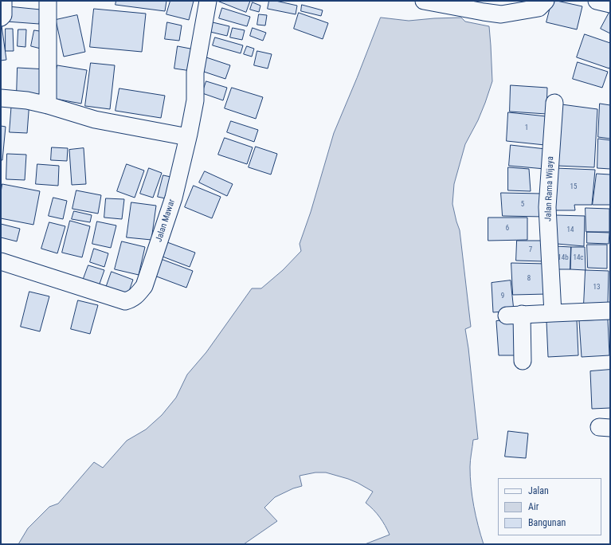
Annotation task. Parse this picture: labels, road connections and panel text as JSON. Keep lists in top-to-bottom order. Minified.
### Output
{"streets":{"street":["Jalan Rama Wijaya","Jalan Mawar"]},"house_numbers":["1","15","5","6","14","7","14b","14c","8","13","9"],"legend":["Jalan","Air","Bangunan"]}
